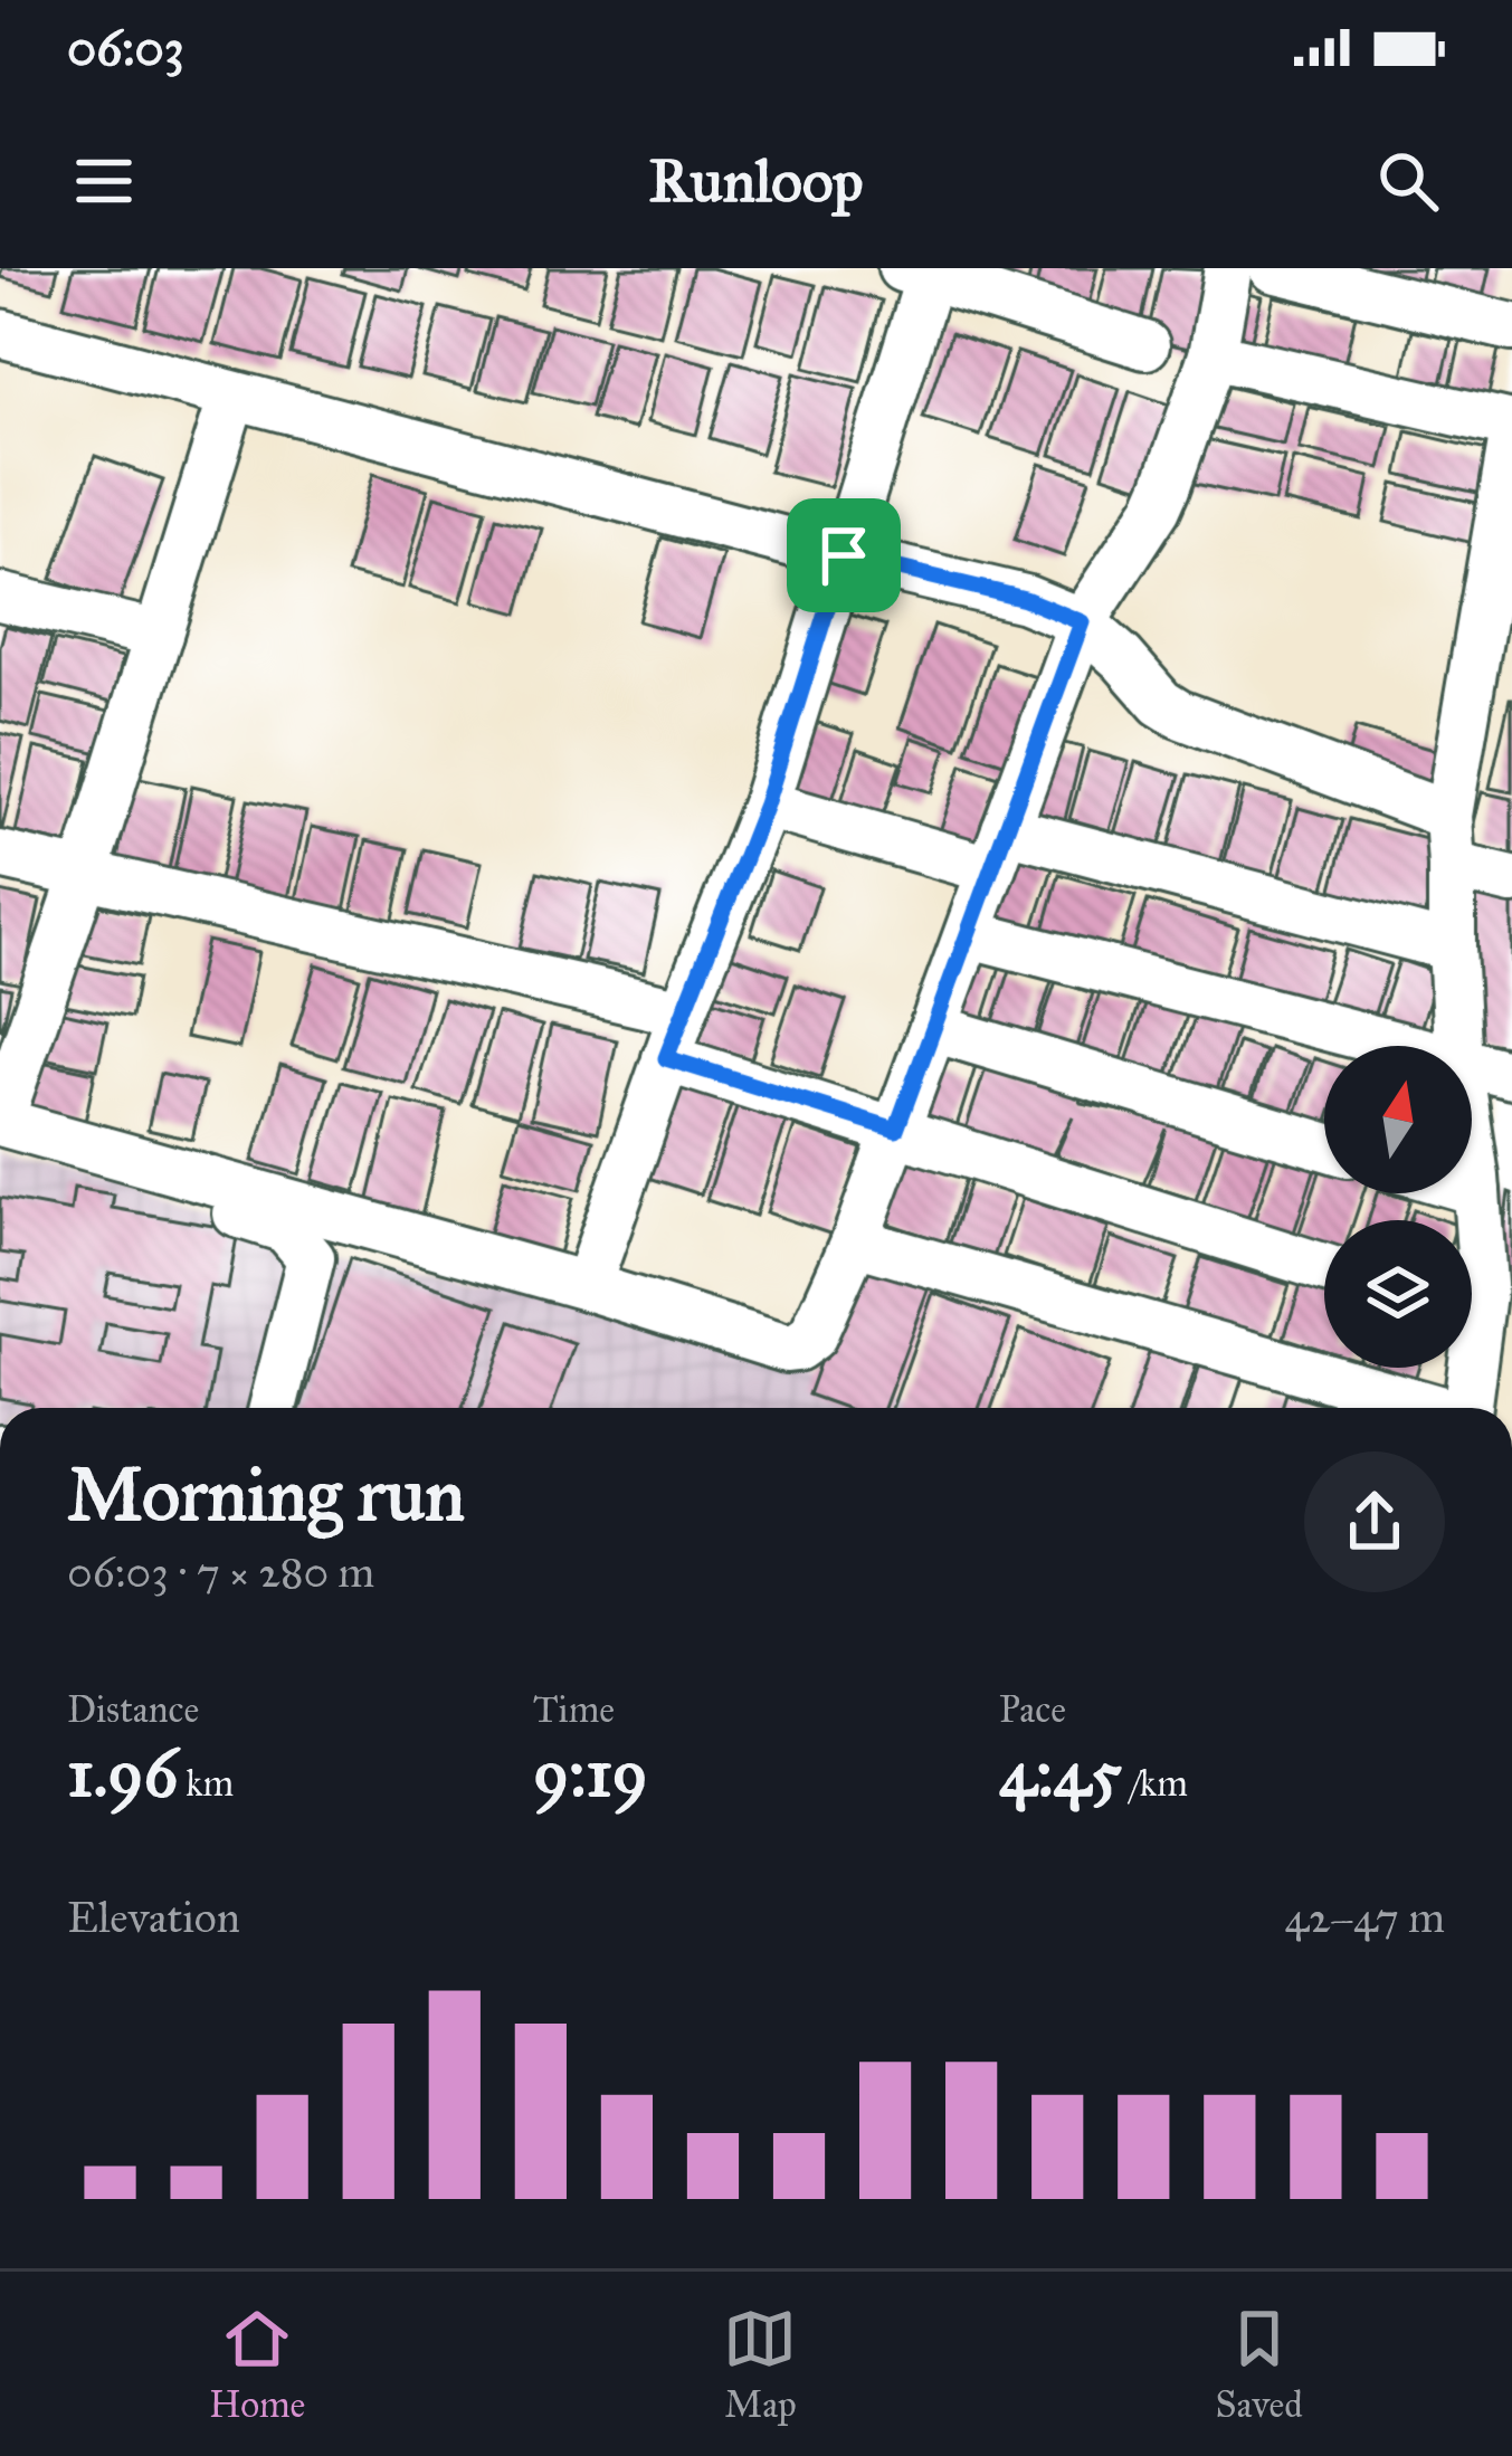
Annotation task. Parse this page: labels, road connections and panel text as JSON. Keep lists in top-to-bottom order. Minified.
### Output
{"north":"top","page":{"status":"06:03","header":"Runloop","heading":["Morning run","06:03 · 7 × 280 m"],"stats":[["Distance","1.96 km"],["Time","9:19"],["Pace","4:45 /km"]],"chart":["Elevation","42–47 m"],"tabs":["Home","Map","Saved"]}}
